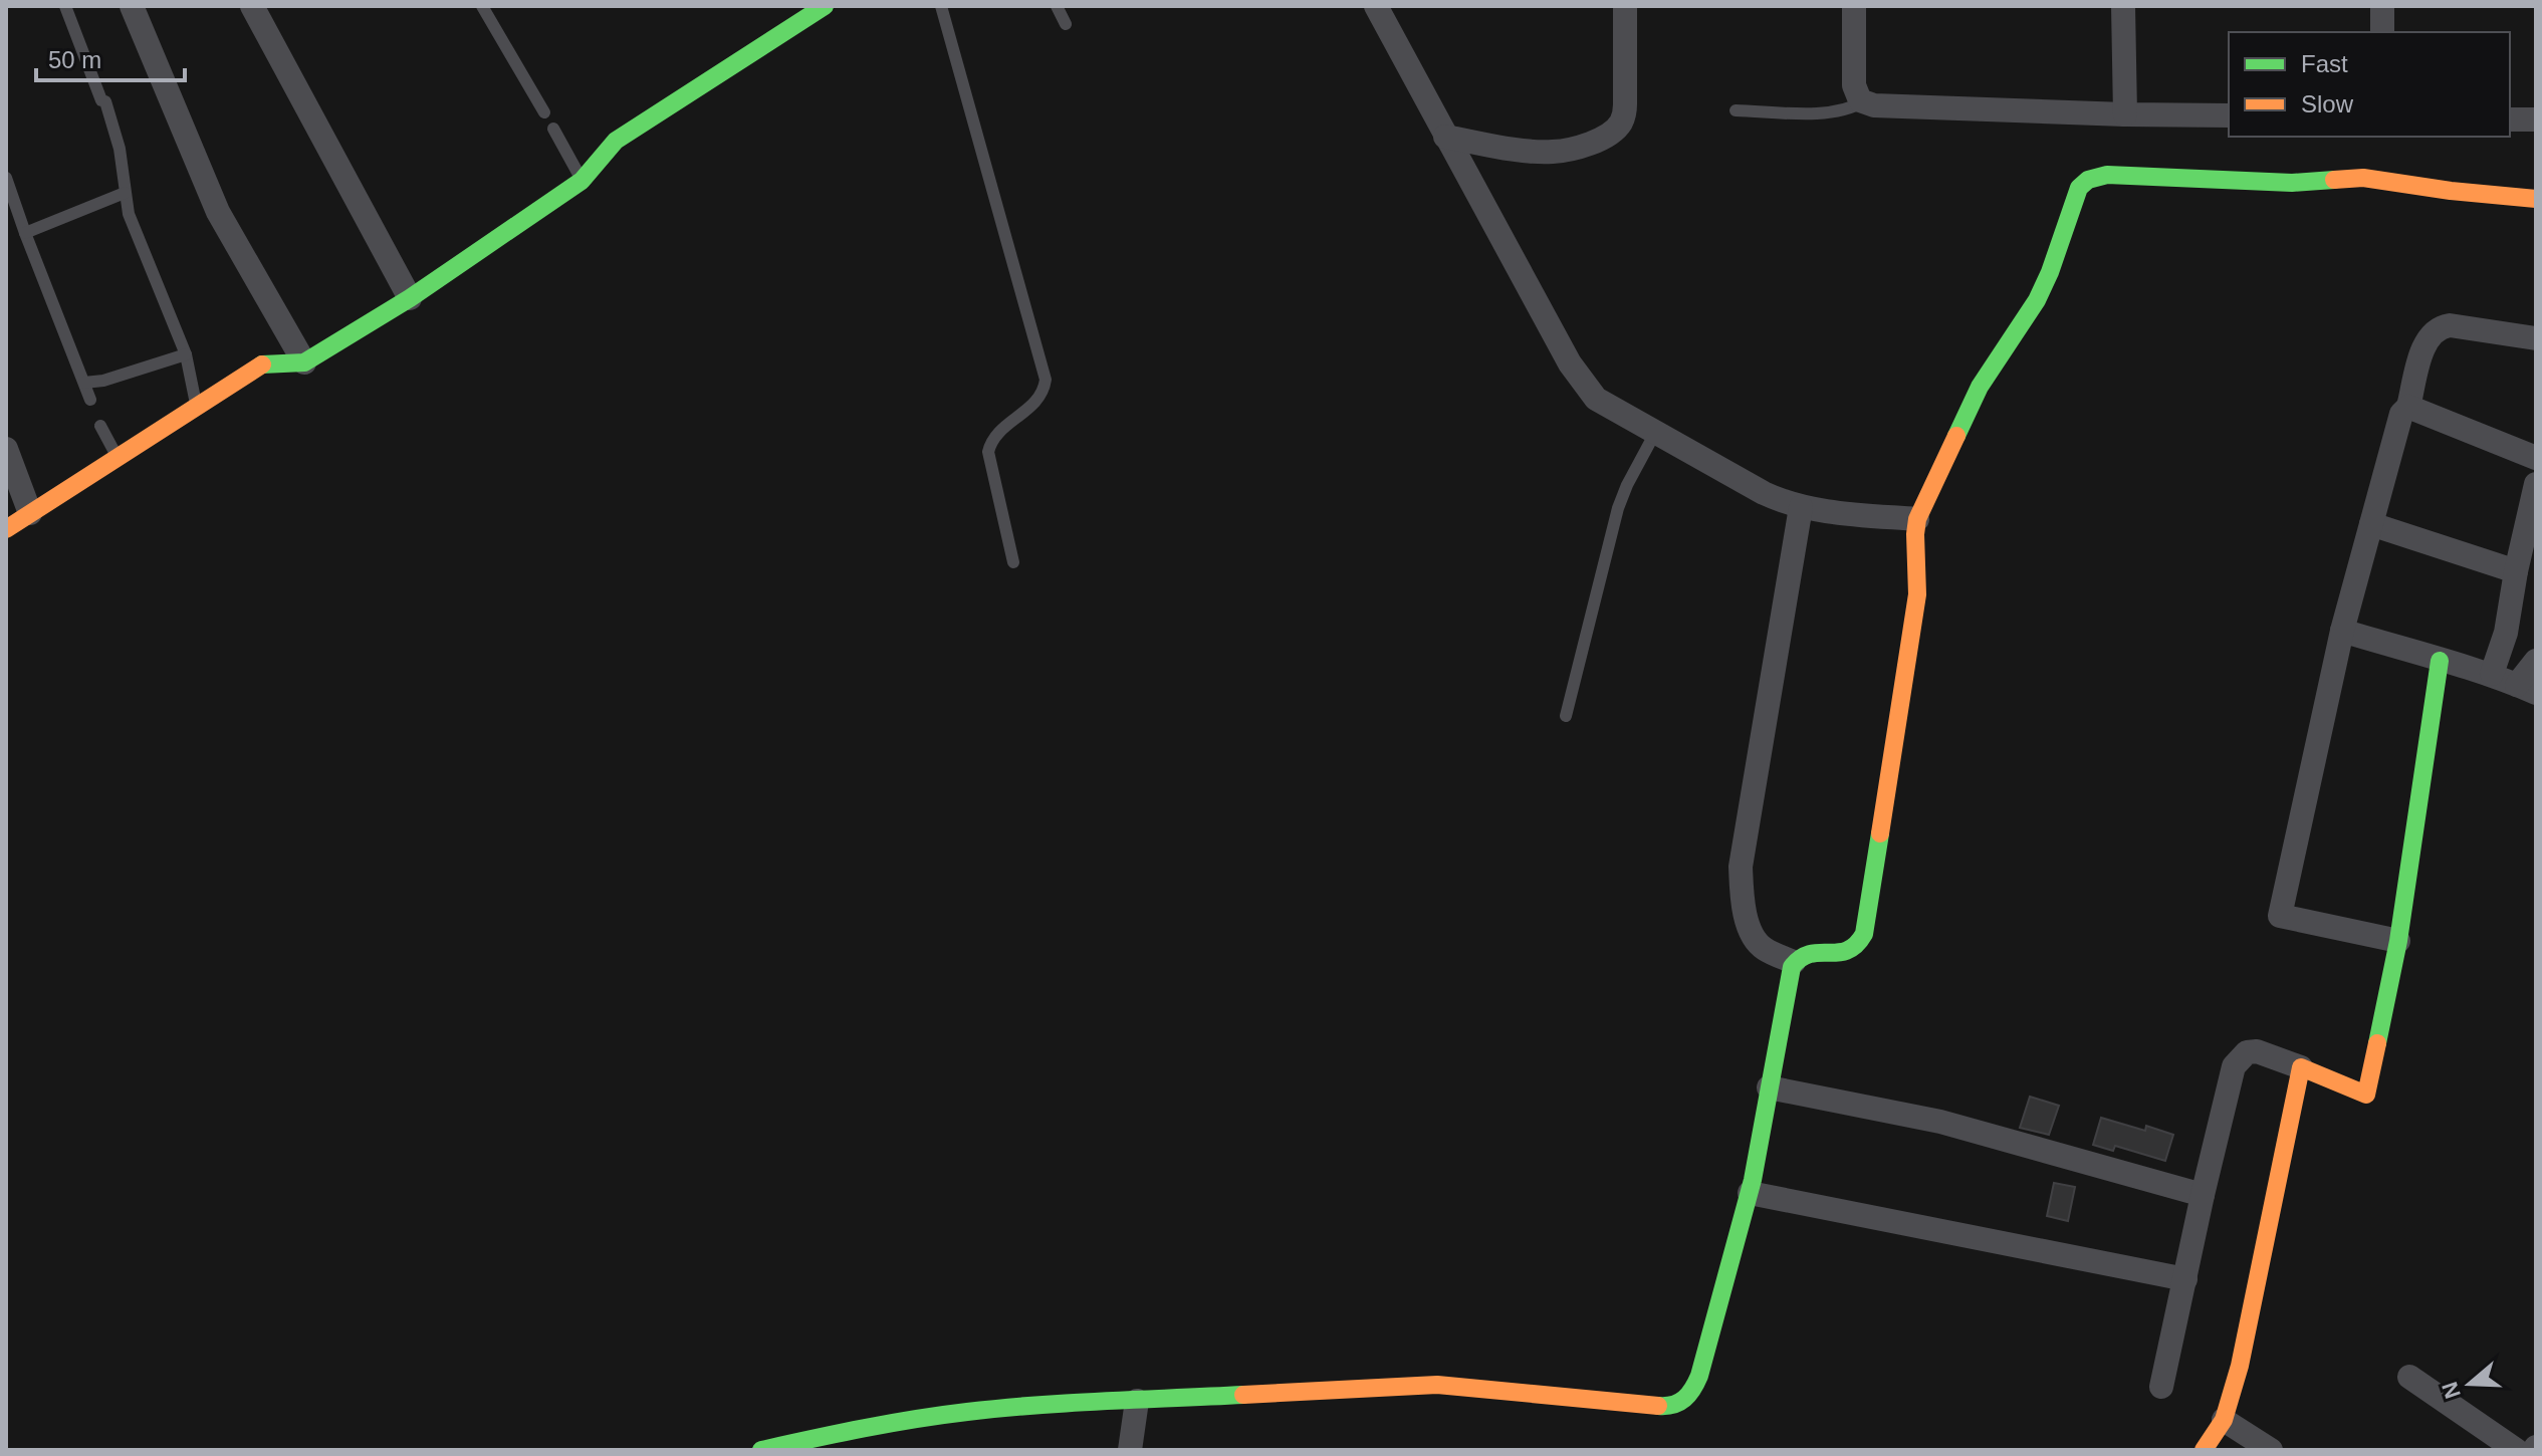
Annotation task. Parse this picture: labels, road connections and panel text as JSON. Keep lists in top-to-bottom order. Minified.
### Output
{"legend":["Fast","Slow"],"scale_bar":"50 m","north":"left"}
